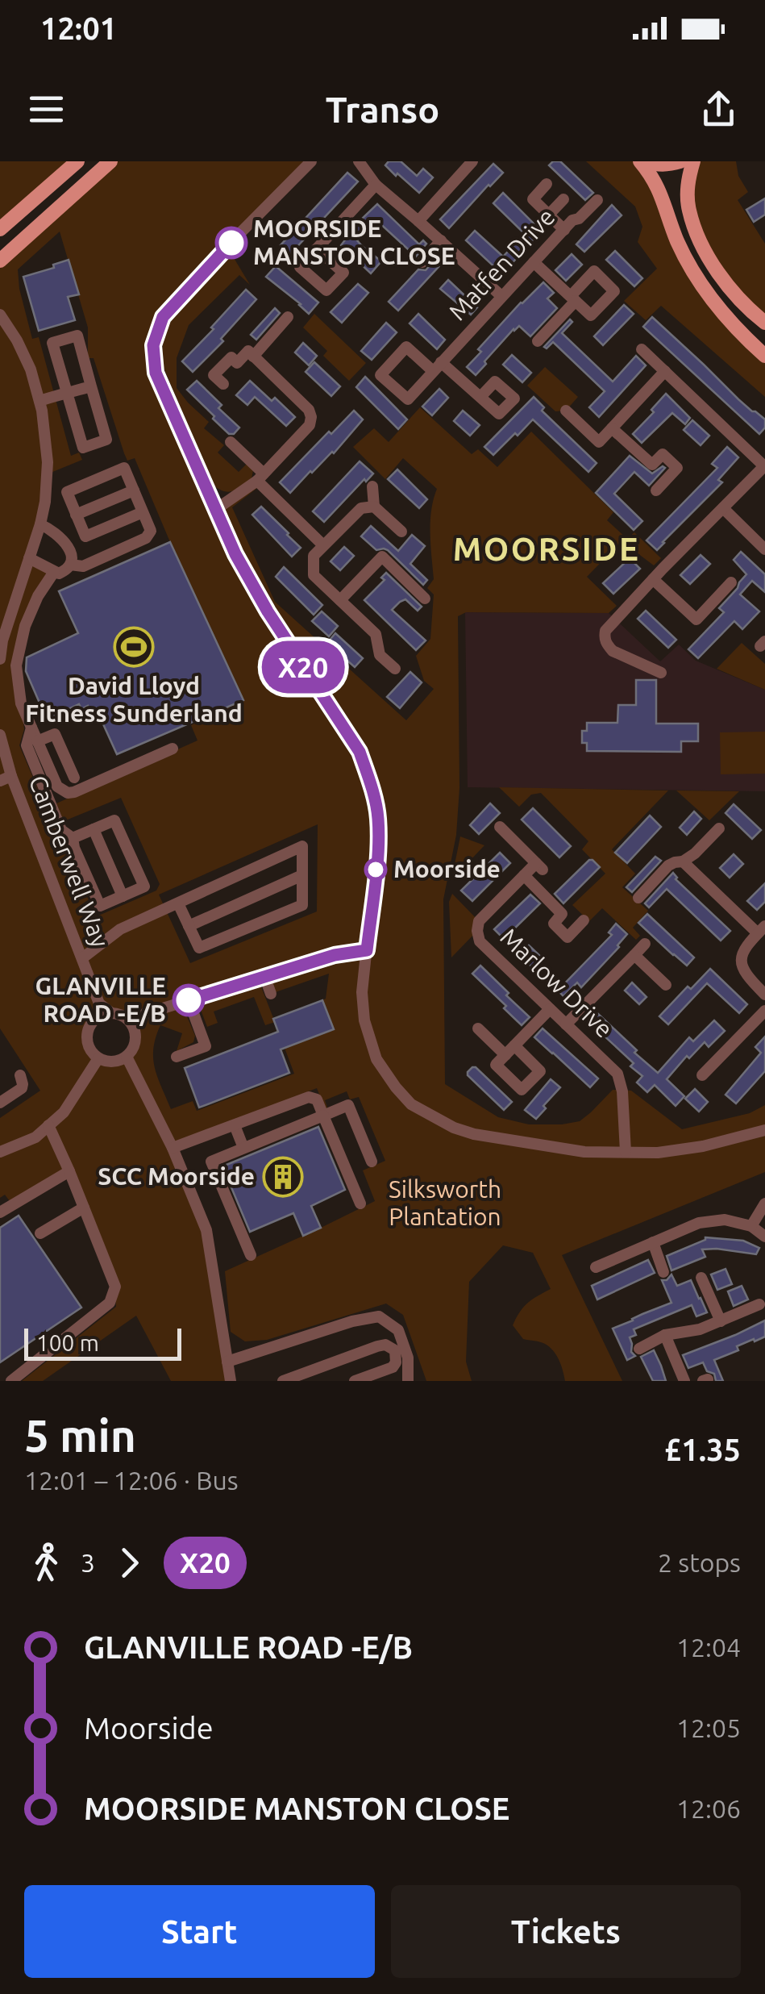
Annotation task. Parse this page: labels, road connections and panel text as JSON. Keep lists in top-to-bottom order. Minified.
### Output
{"streets":{"street":["Matfen Drive","Camberwell Way","Marlow Drive"]},"districts":["MOORSIDE"],"parks":["Silksworth Plantation"],"places":{"other":["MOORSIDE MANSTON CLOSE","Moorside","GLANVILLE ROAD -E/B"],"sports":["David Lloyd Fitness Sunderland"],"building":["SCC Moorside"]},"lines":["bus line X20"],"scale_bar":"100 m","page":{"status":"12:01","header":"Transo","on_map":"X20","scale":"100 m","heading":["5 min","12:01 – 12:06 · Bus","£1.35"],"legs":["3","X20","2 stops"],"list":[{"name":"GLANVILLE ROAD -E/B","value":"12:04"},{"name":"Moorside","value":"12:05"},{"name":"MOORSIDE MANSTON CLOSE","value":"12:06"}],"buttons":["Start","Tickets"]}}
